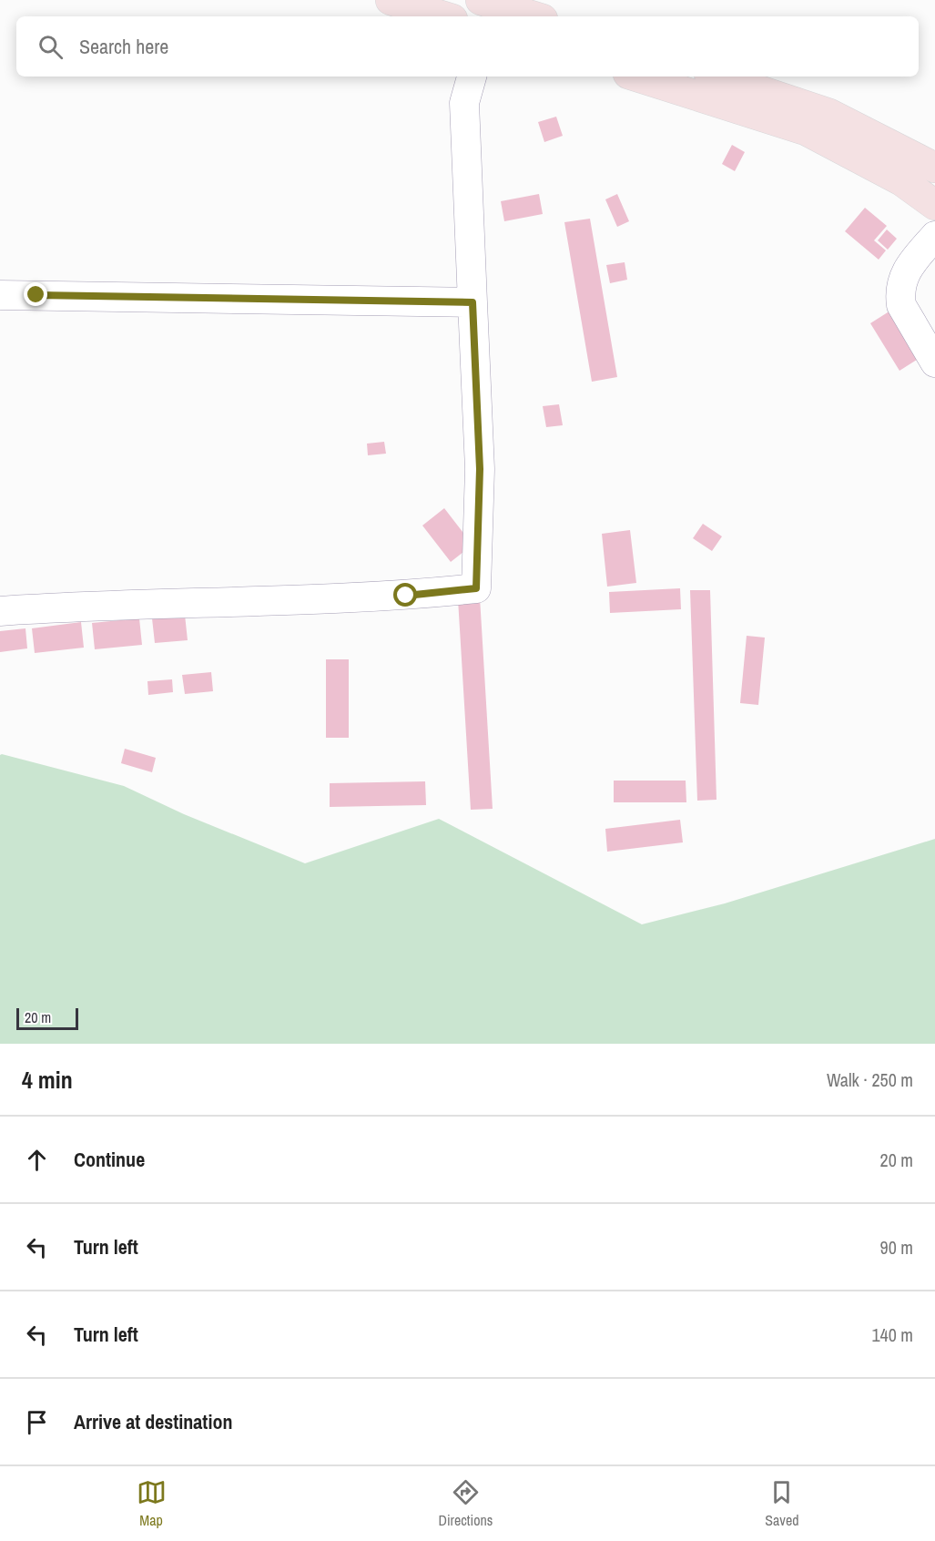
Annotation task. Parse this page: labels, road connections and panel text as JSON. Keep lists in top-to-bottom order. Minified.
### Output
{"scale_bar":"20 m","page":{"search":"Search here","scale":"20 m","heading":["4 min","Walk · 250 m"],"list":[["Continue","20 m"],["Turn left","90 m"],["Turn left","140 m"],"Arrive at destination"],"nav":["Map","Directions","Saved"]}}
